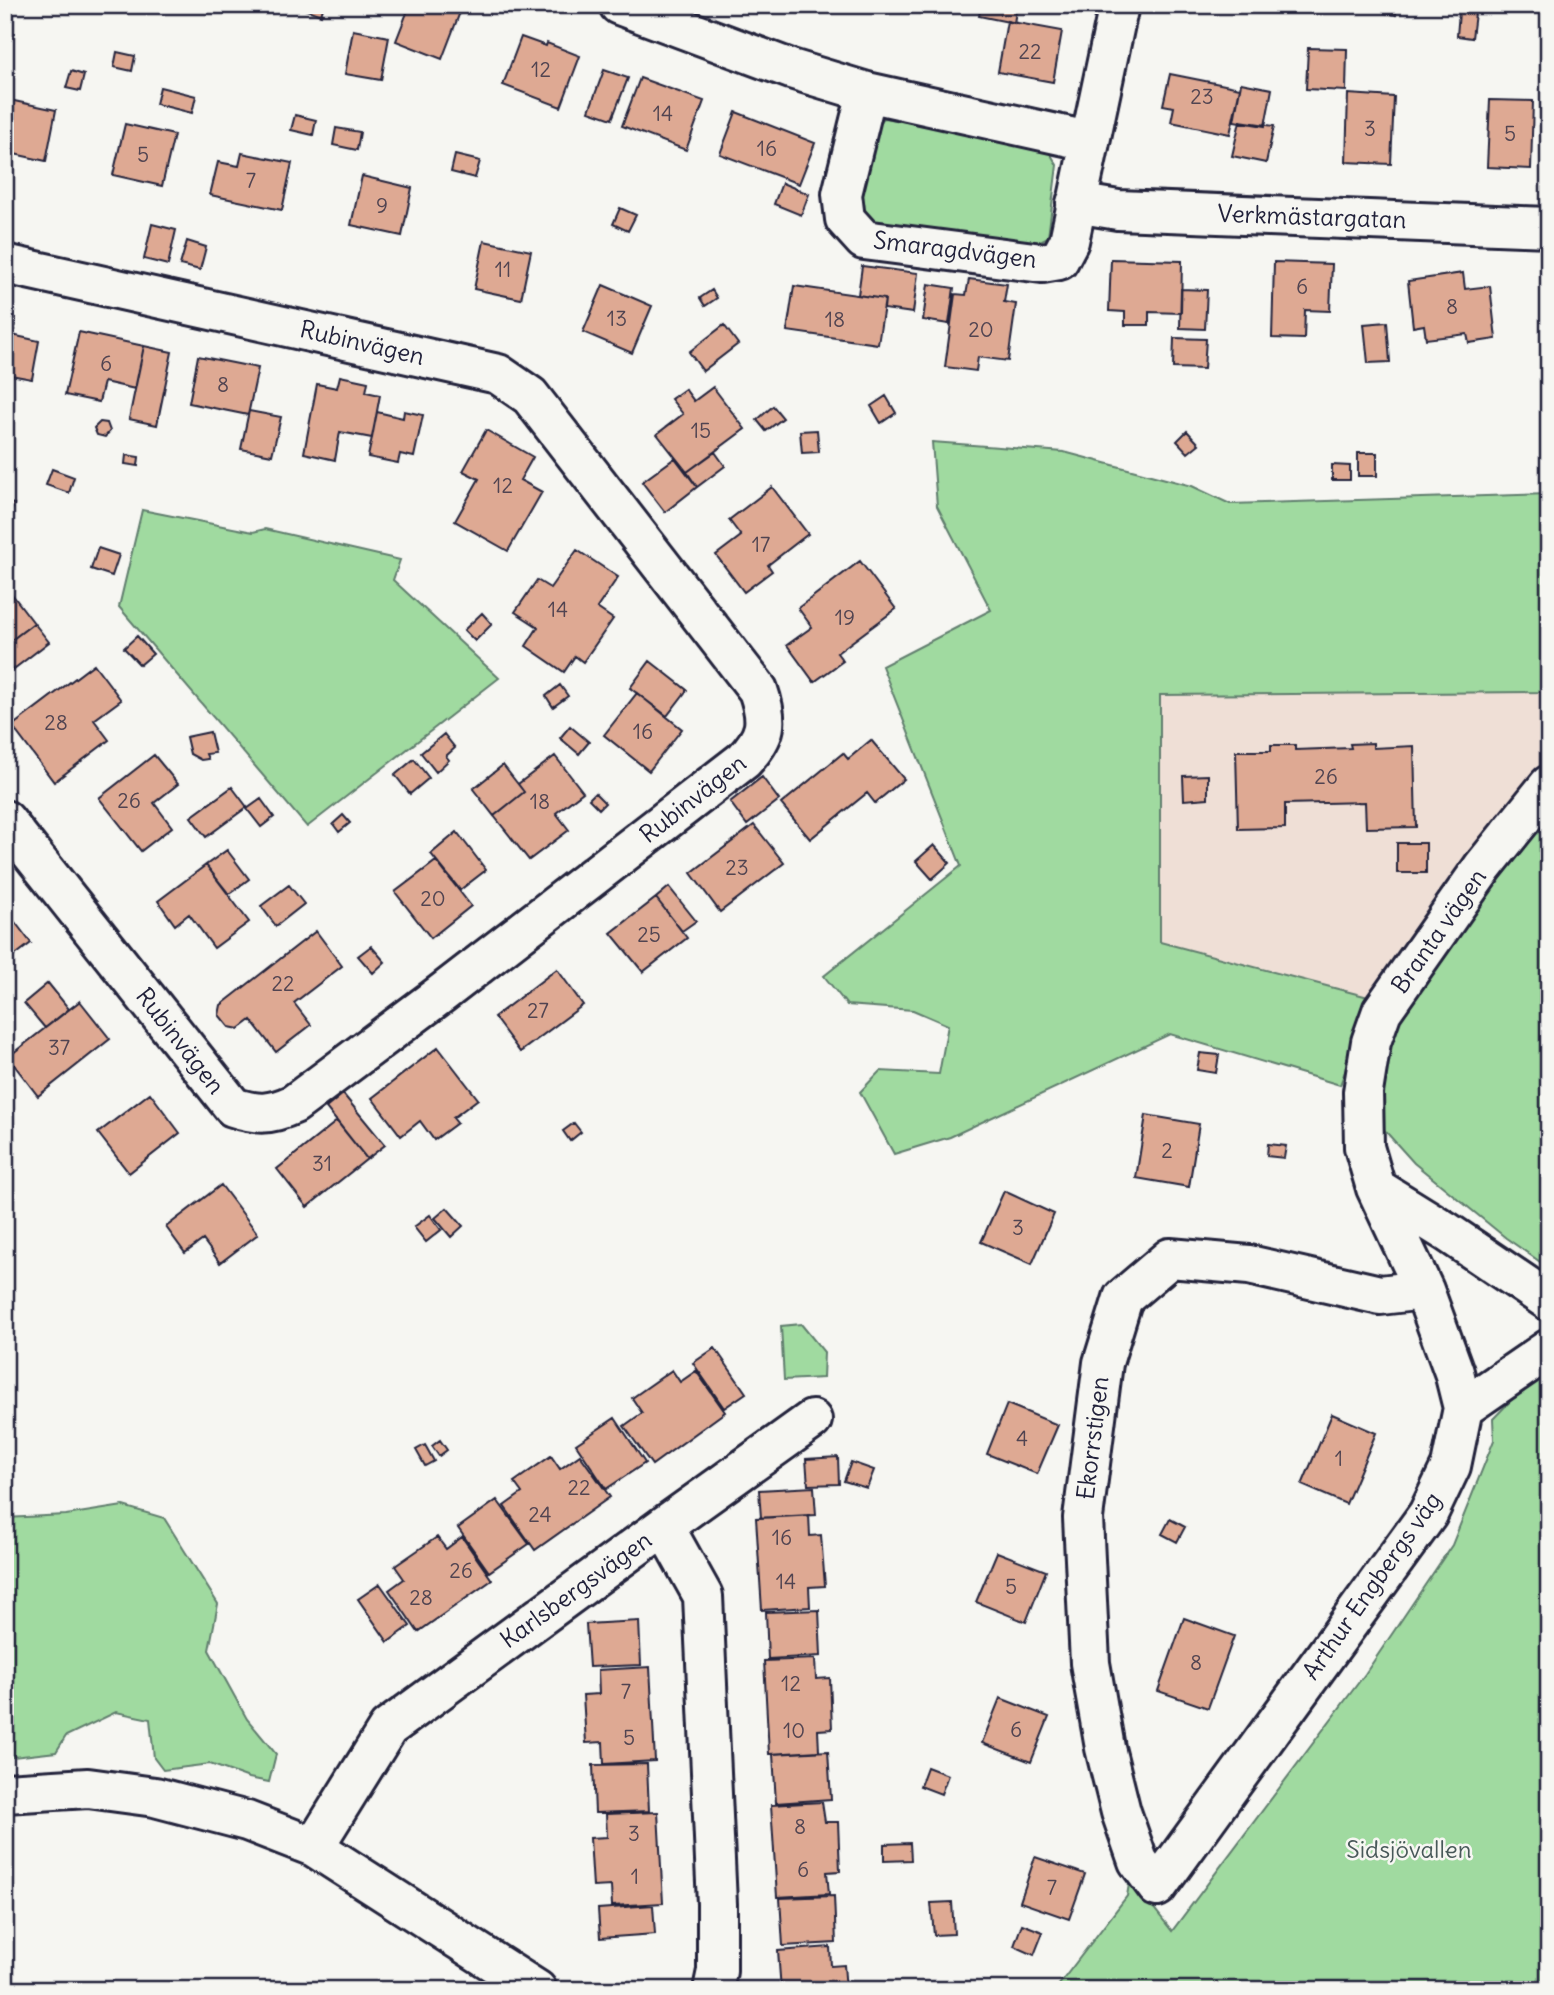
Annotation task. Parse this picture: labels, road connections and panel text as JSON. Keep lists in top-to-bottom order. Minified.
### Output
{"streets":{"street":["Verkmästargatan","Smaragdvägen","Rubinvägen","Branta vägen","Ekorrstigen","Arthur Engbergs väg","Karlsbergsvägen"]},"crossings":[["Verkmästargatan","Smaragdvägen"],["Branta vägen","Arthur Engbergs väg"],["Ekorrstigen","Arthur Engbergs väg"]],"parks":["Sidsjövallen"],"house_numbers":["22","12","23","14","3","5","16","5","7","9","11","6","8","13","18","20","6","8","15","12","17","14","19","28","16","26","26","18","23","20","25","22","27","37","2","31","3","4","1","22","24","16","26","14","5","28","8","12","7","6","10","5","8","3","6","1","7"]}
